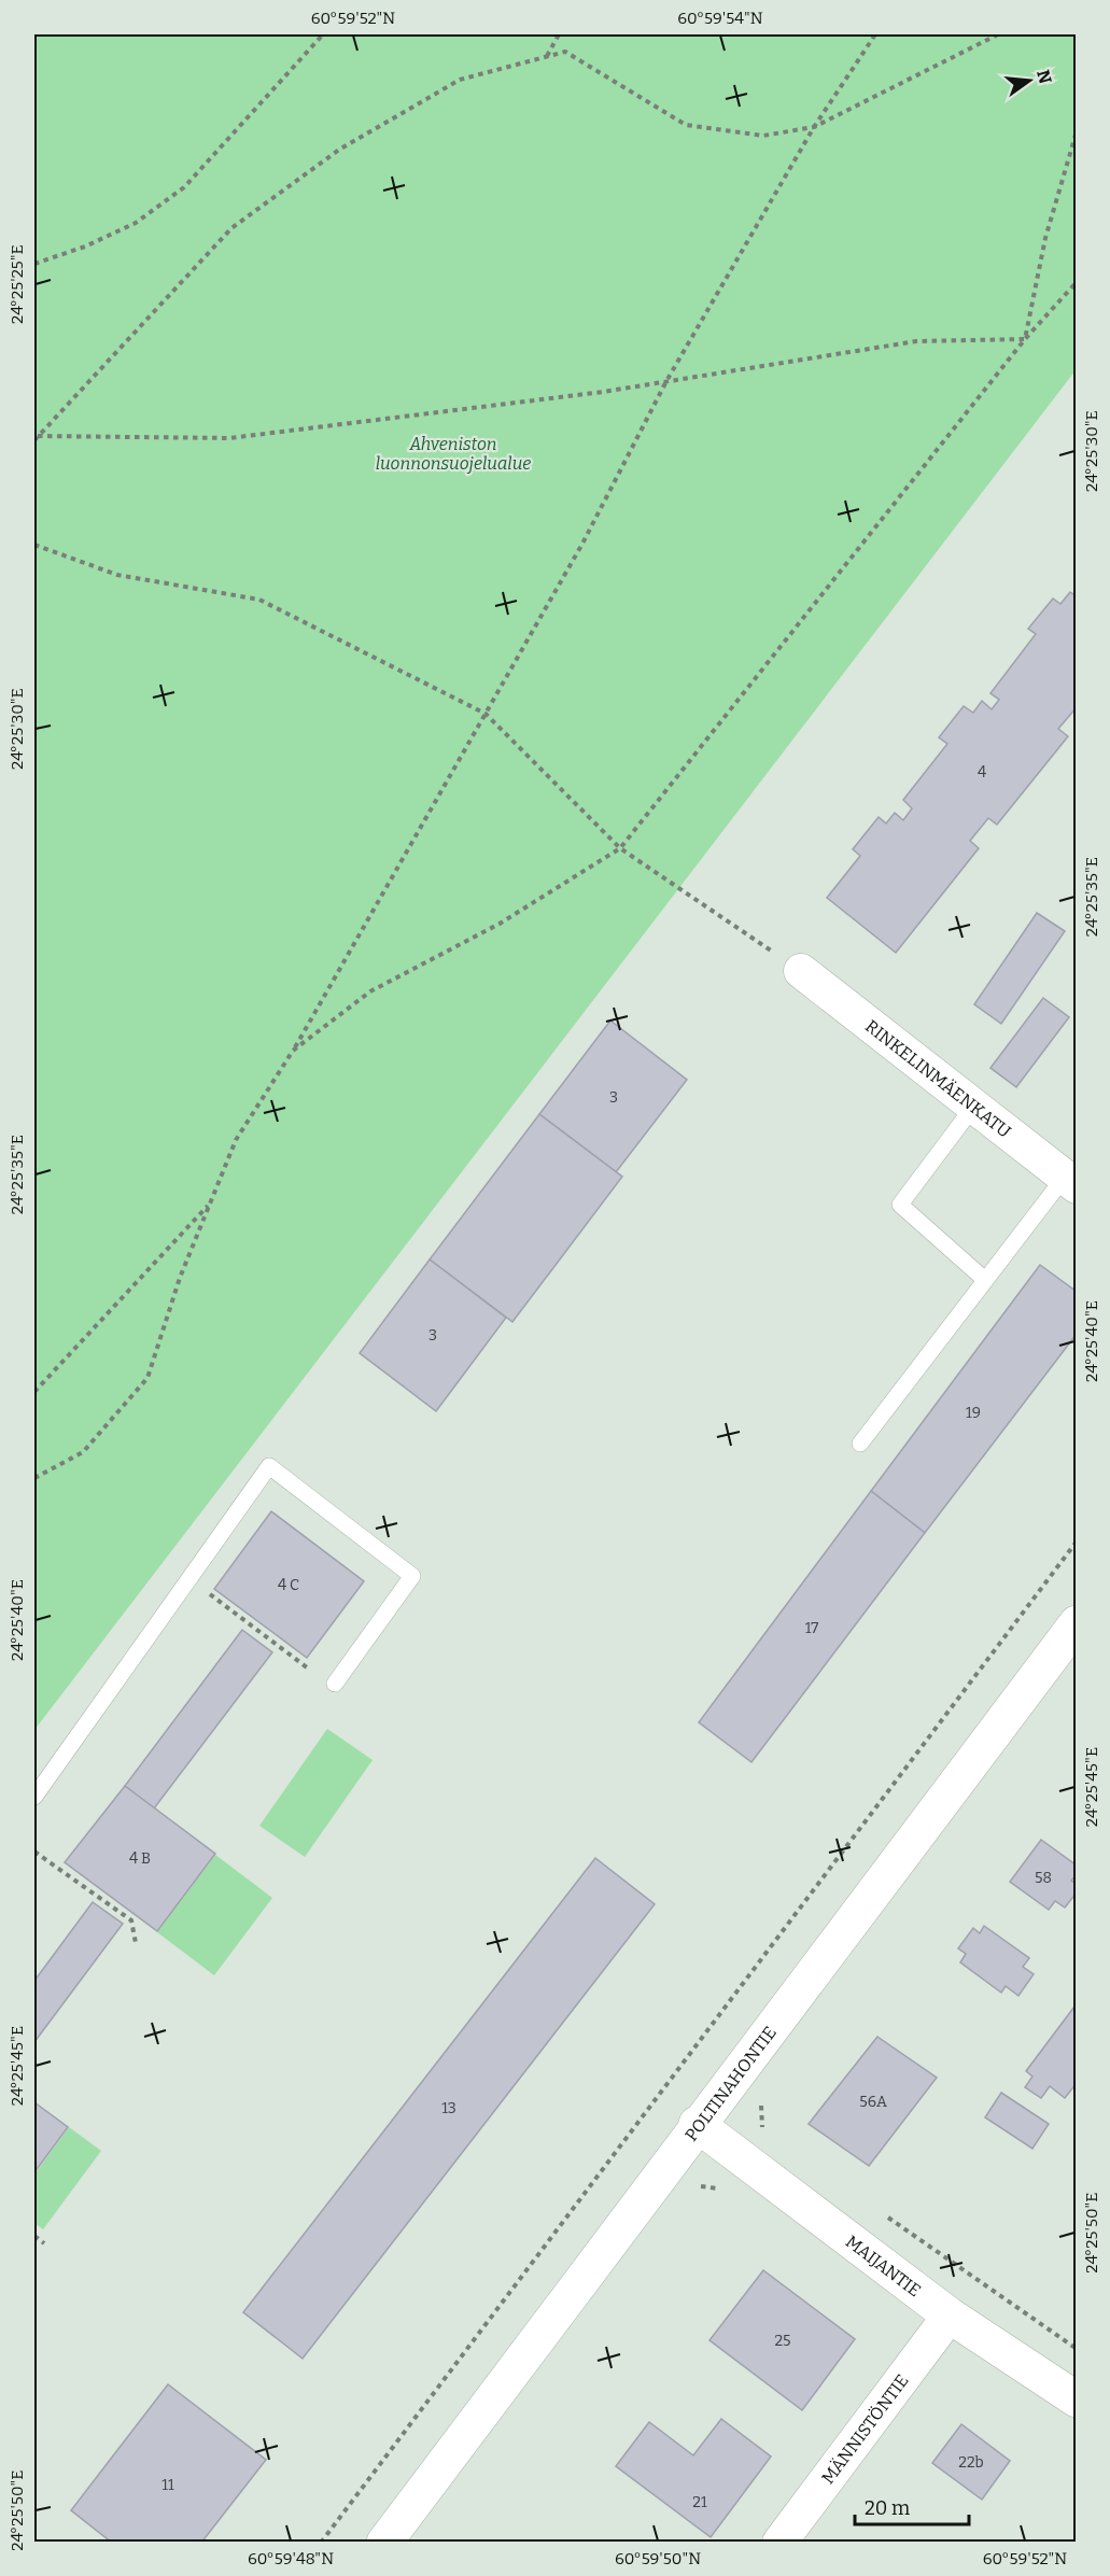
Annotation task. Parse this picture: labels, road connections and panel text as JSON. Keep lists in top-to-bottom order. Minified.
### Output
{"streets":{"main road":["POLTINAHONTIE","MAIJANTIE"],"street":["RINKELINMÄENKATU","MÄNNISTÖNTIE"]},"crossings":[["POLTINAHONTIE","MAIJANTIE"],["MAIJANTIE","MÄNNISTÖNTIE"]],"parks":["Ahveniston luonnonsuojelualue"],"house_numbers":["4","3","3","19","4 C","17","4 B","58","56A","13","25","22b","11","21"],"scale_bar":"20 m","north":"right","coordinates":["60°59'52\"N","60°59'54\"N","24°25'25\"E","24°25'30\"E","24°25'35\"E","24°25'40\"E","24°25'45\"E","24°25'50\"E","60°59'48\"N","60°59'50\"N"]}
